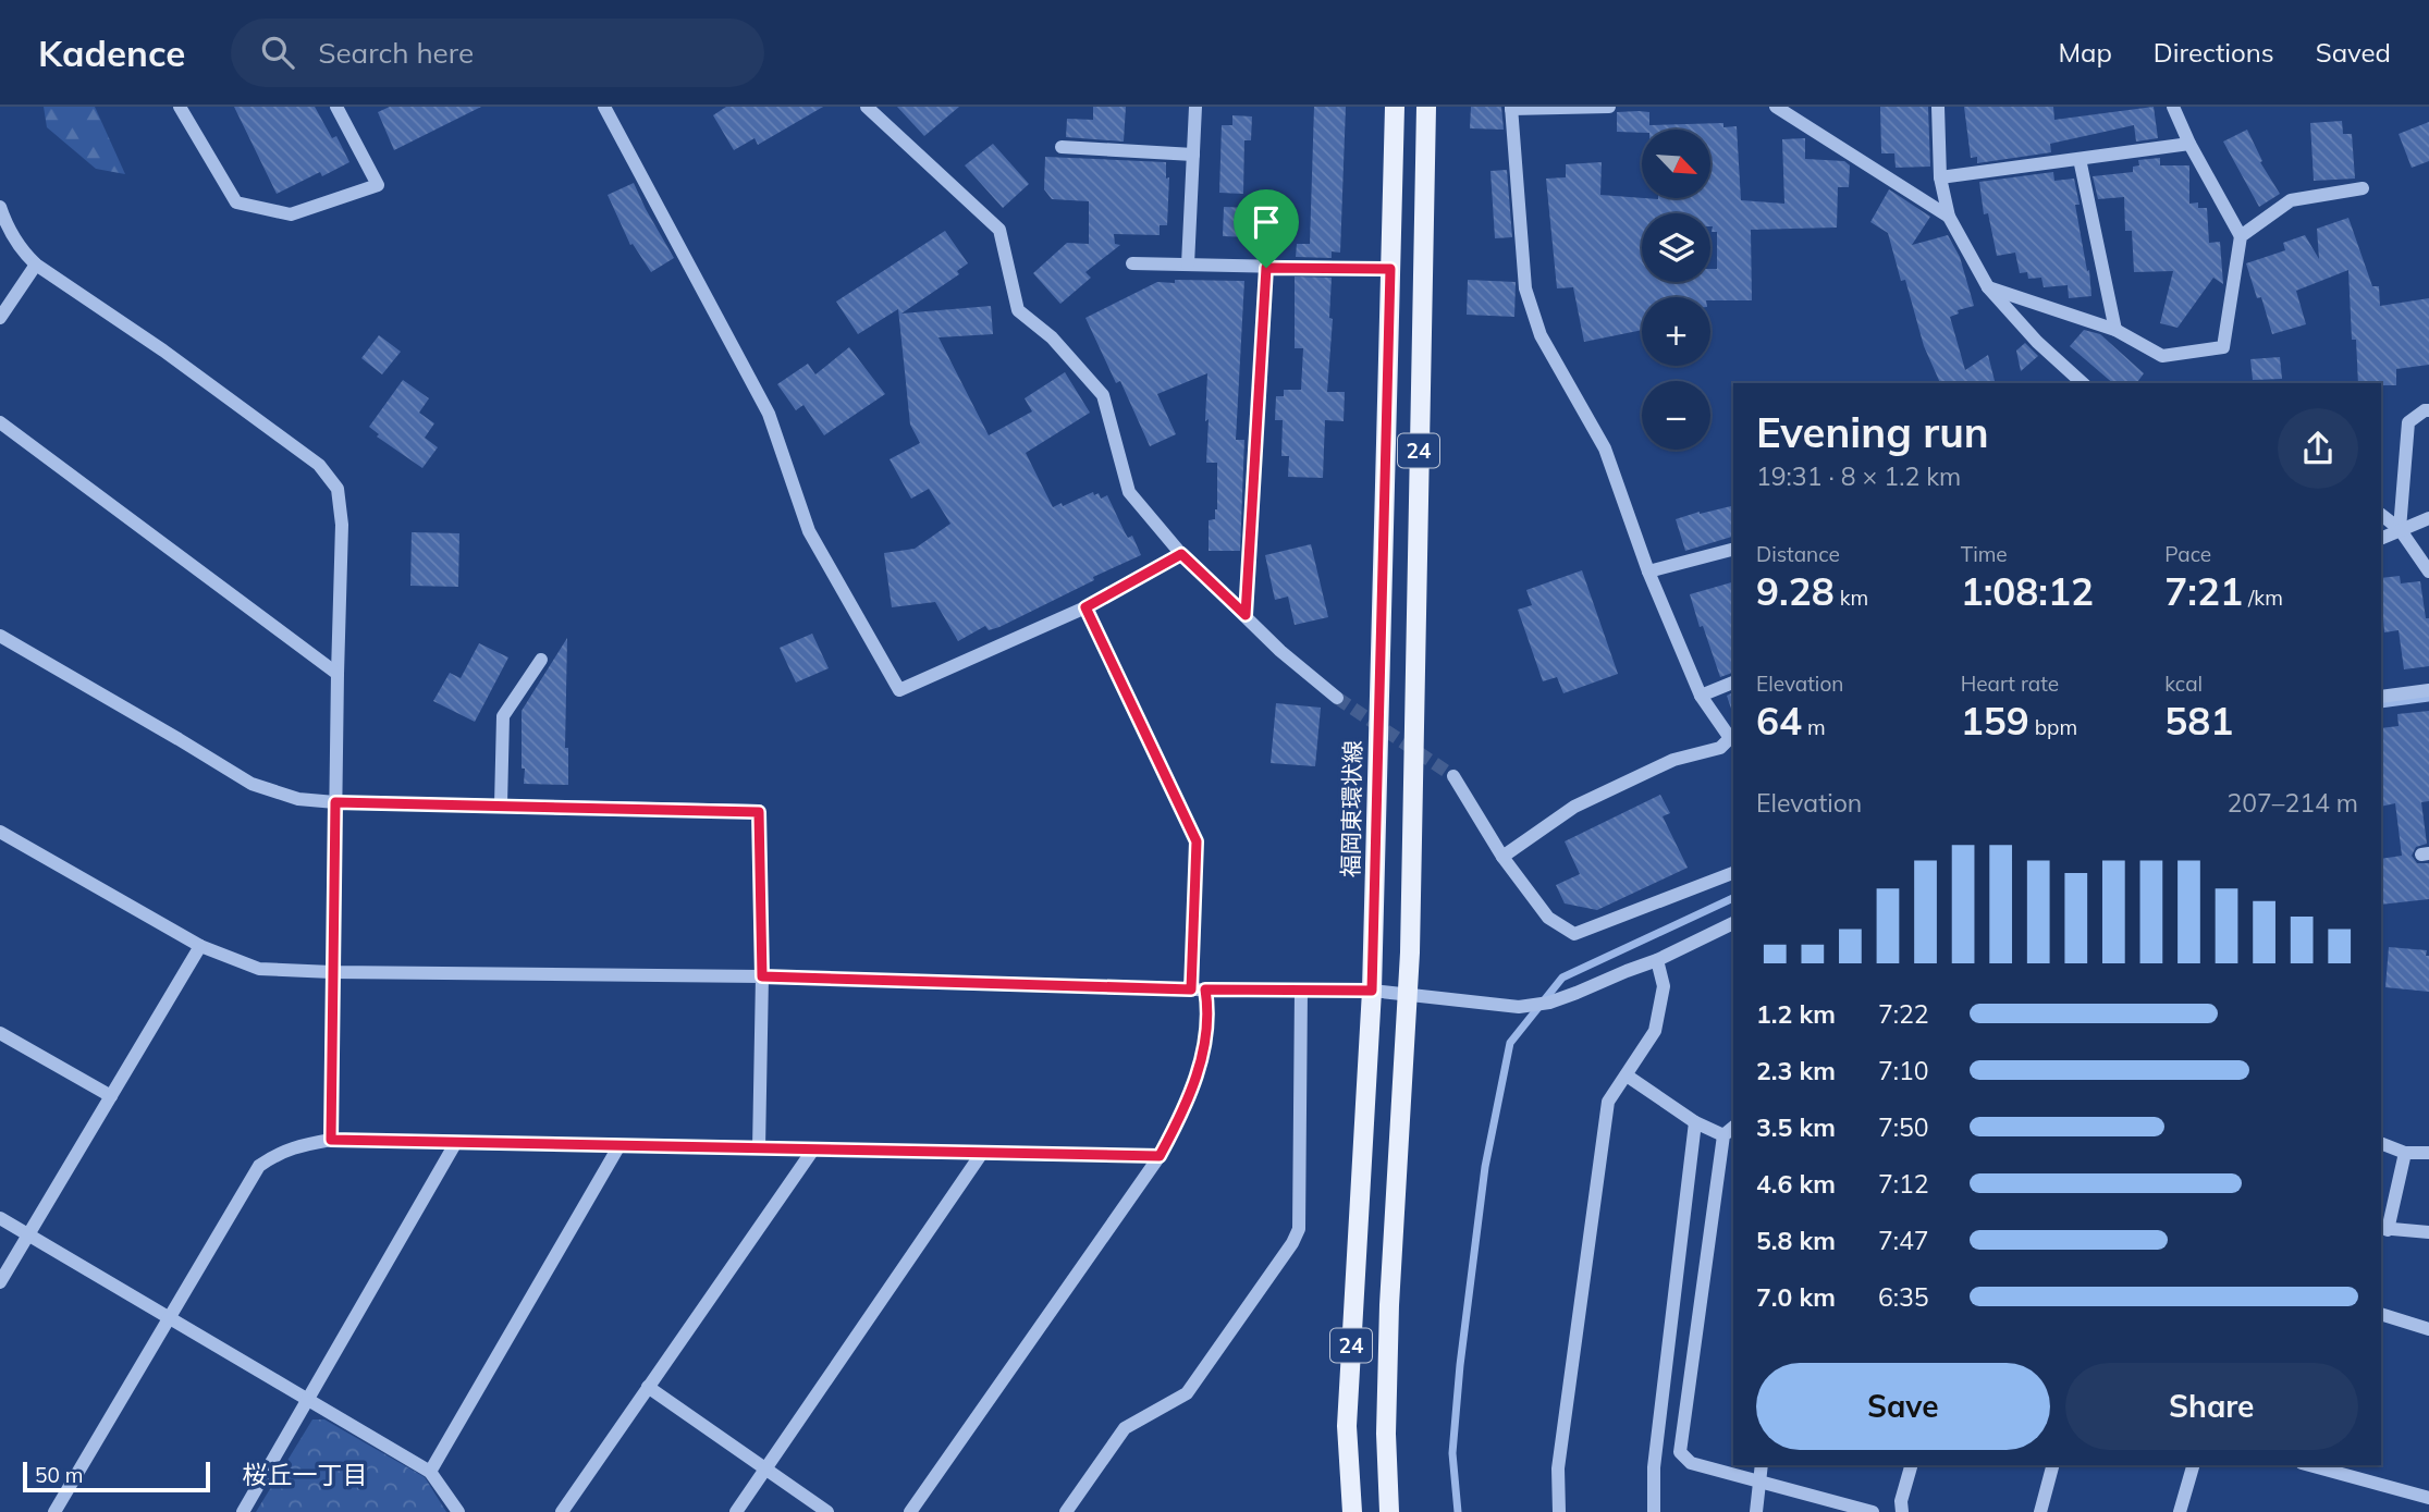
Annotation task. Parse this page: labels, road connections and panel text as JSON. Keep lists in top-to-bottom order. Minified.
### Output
{"streets":{"main road":["24","福岡東環状線"]},"districts":["桜丘一丁目"],"scale_bar":"50 m","north":"bottom right","page":{"header":"Kadence","search":"Search here","nav":["Map","Directions","Saved"],"map_buttons":["+","−"],"heading":["Evening run","19:31 · 8 × 1.2 km"],"stats":[["Distance","9.28 km"],["Time","1:08:12"],["Pace","7:21 /km"],["Elevation","64 m"],["Heart rate","159 bpm"],["kcal","581"]],"chart":["Elevation","207–214 m"],"list":[{"name":"1.2 km","note":"7:22"},{"name":"2.3 km","note":"7:10"},{"name":"3.5 km","note":"7:50"},{"name":"4.6 km","note":"7:12"},{"name":"5.8 km","note":"7:47"},{"name":"7.0 km","note":"6:35"}],"buttons":["Save","Share"],"scale":"50 m"}}
